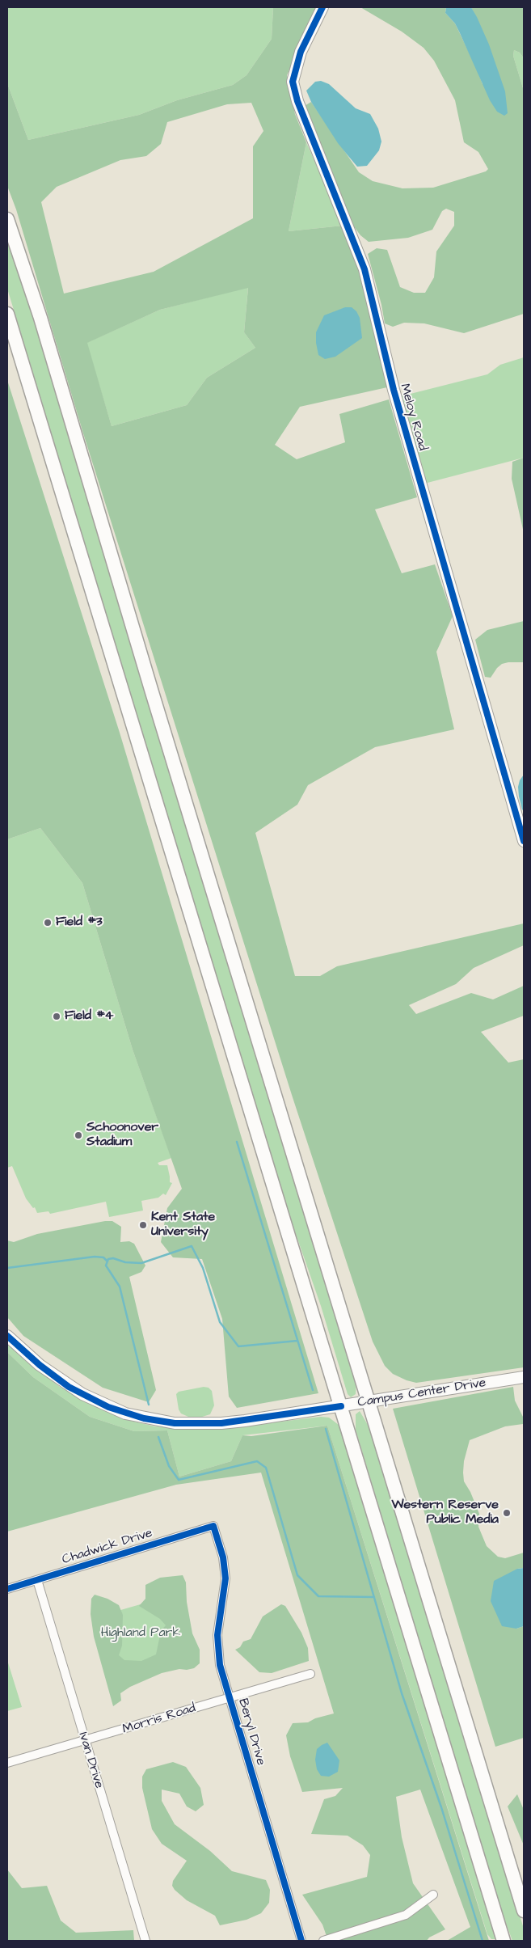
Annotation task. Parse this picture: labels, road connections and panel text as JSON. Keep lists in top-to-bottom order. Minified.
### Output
{"streets":{"street":["Meloy Road","Campus Center Drive","Chadwick Drive","Morris Road","Beryl Drive","Ivan Drive"]},"crossings":[["Chadwick Drive","Beryl Drive"],["Chadwick Drive","Ivan Drive"],["Morris Road","Beryl Drive"],["Morris Road","Ivan Drive"]],"parks":["Highland Park"],"places":["Field #3","Field #4","Schoonover Stadium","Kent State University","Western Reserve Public Media"]}
